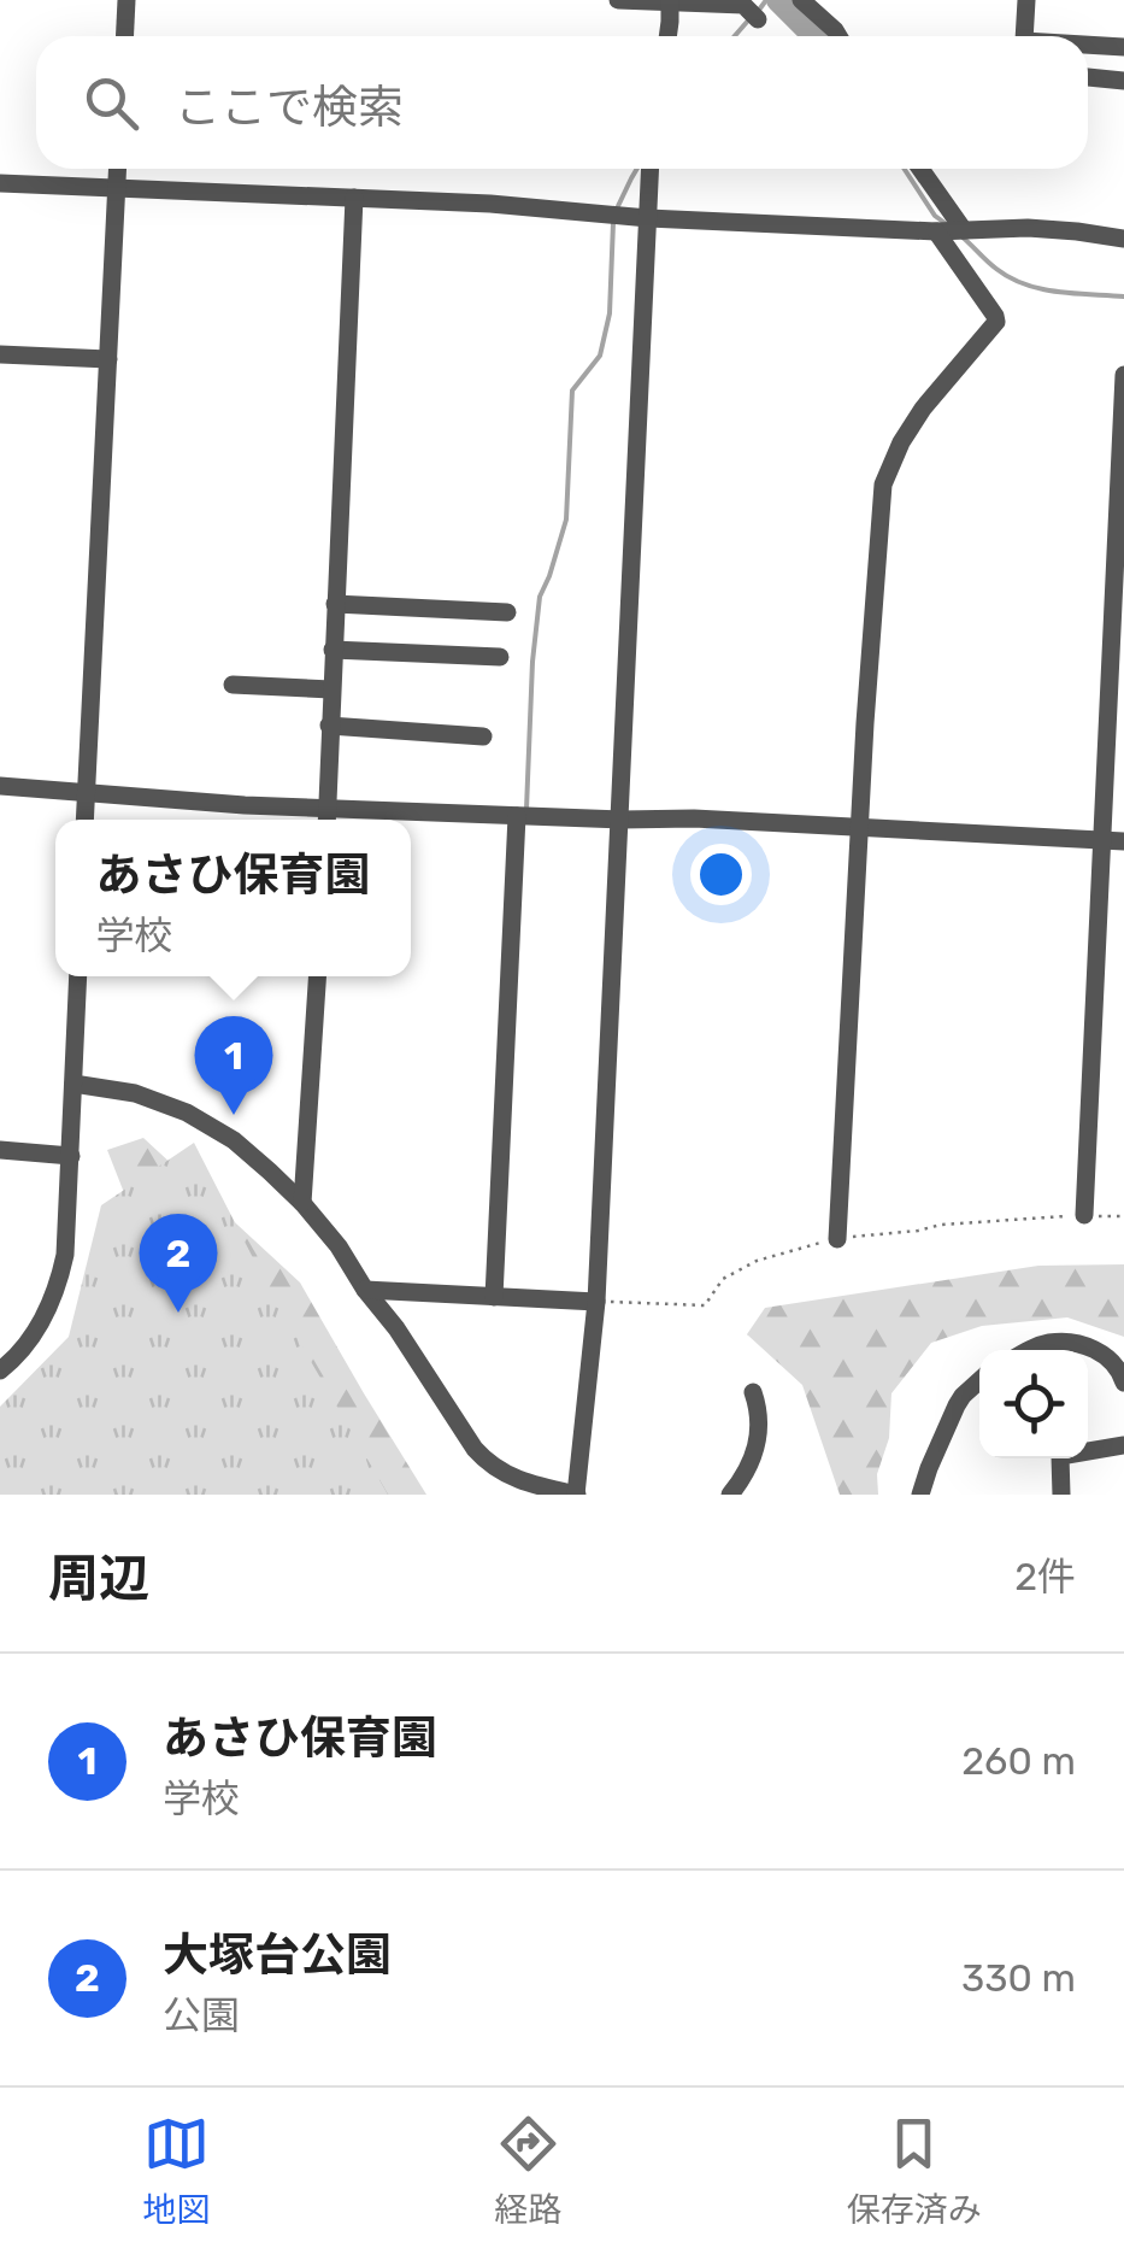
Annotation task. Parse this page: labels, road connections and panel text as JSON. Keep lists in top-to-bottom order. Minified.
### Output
{"page":{"search":"ここで検索","popup":["あさひ保育園","学校"],"pins":["1","2"],"heading":["周辺","2件"],"list":[{"mark":"1","name":"あさひ保育園","note":"学校","value":"260 m"},{"mark":"2","name":"大塚台公園","note":"公園","value":"330 m"}],"nav":["地図","経路","保存済み"]}}
